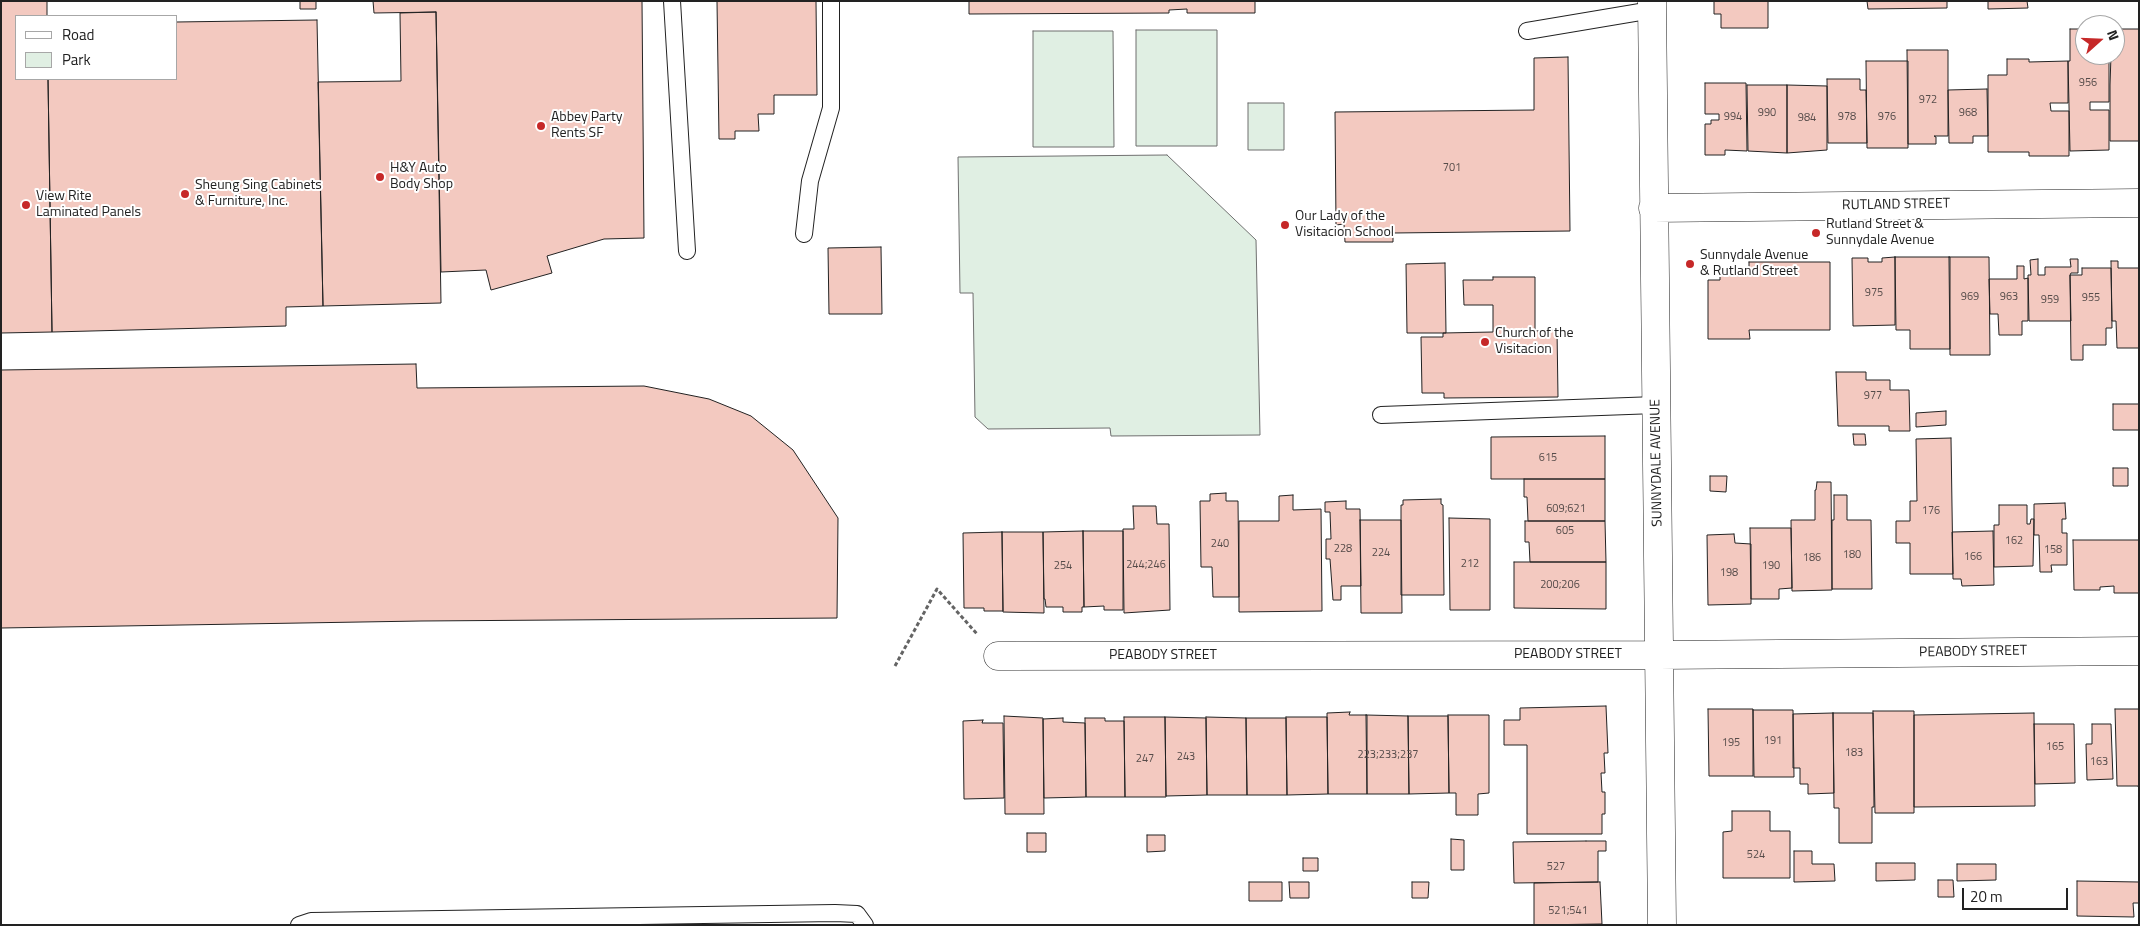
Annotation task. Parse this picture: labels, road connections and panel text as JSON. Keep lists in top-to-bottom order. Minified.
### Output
{"streets":{"street":["RUTLAND STREET","SUNNYDALE AVENUE","PEABODY STREET"]},"crossings":[["RUTLAND STREET","SUNNYDALE AVENUE"],["SUNNYDALE AVENUE","PEABODY STREET"]],"places":["Abbey Party Rents SF","H&Y Auto Body Shop","Sheung Sing Cabinets & Furniture, Inc.","View Rite Laminated Panels","Our Lady of the Visitacion School","Rutland Street & Sunnydale Avenue","Sunnydale Avenue & Rutland Street","Church of the Visitacion"],"house_numbers":["956","972","990","968","994","978","976","984","701","975","969","963","955","959","977","615","609;621","176","605","162","240","228","158","224","180","166","186","212","244;246","254","190","198","200;206","191","195","165","183","223;233;237","243","247","163","524","527","521;541"],"legend":["Road","Park"],"scale_bar":"20 m","north":"right"}
